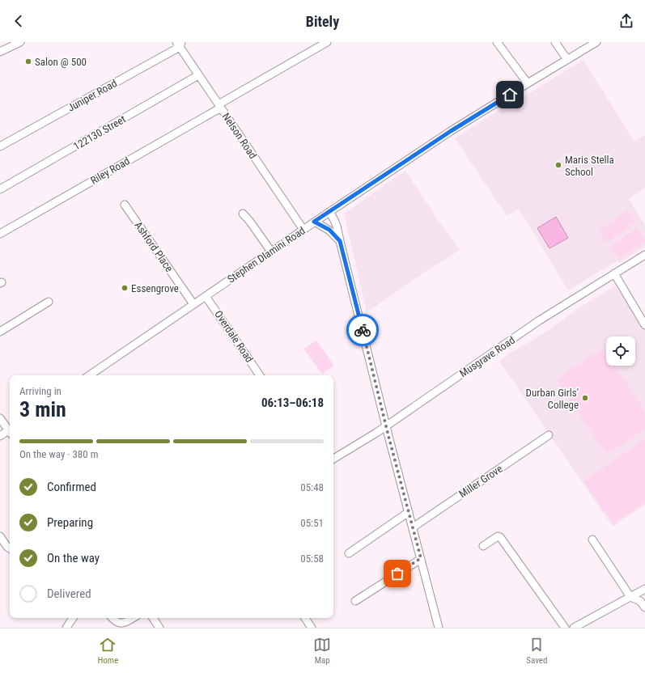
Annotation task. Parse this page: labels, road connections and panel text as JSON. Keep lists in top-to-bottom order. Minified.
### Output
{"streets":{"street":["Juniper Road","122130 Street","Nelson Road","Riley Road","Ashford Place","Stephen Dlamini Road","Overdale Road","Musgrave Road","Miller Grove"]},"crossings":[["Juniper Road","Nelson Road"],["122130 Street","Nelson Road"],["Nelson Road","Riley Road"],["Nelson Road","Stephen Dlamini Road"],["Ashford Place","Stephen Dlamini Road"],["Stephen Dlamini Road","Overdale Road"]],"places":["Salon @ 500","Maris Stella School","Essengrove","Durban Girls' College"],"page":{"header":"Bitely","heading":["3 min","Arriving in","06:13–06:18"],"bar":"On the way · 380 m","list":[["Confirmed","05:48"],["Preparing","05:51"],["On the way","05:58"],"Delivered"],"tabs":["Home","Map","Saved"]}}
